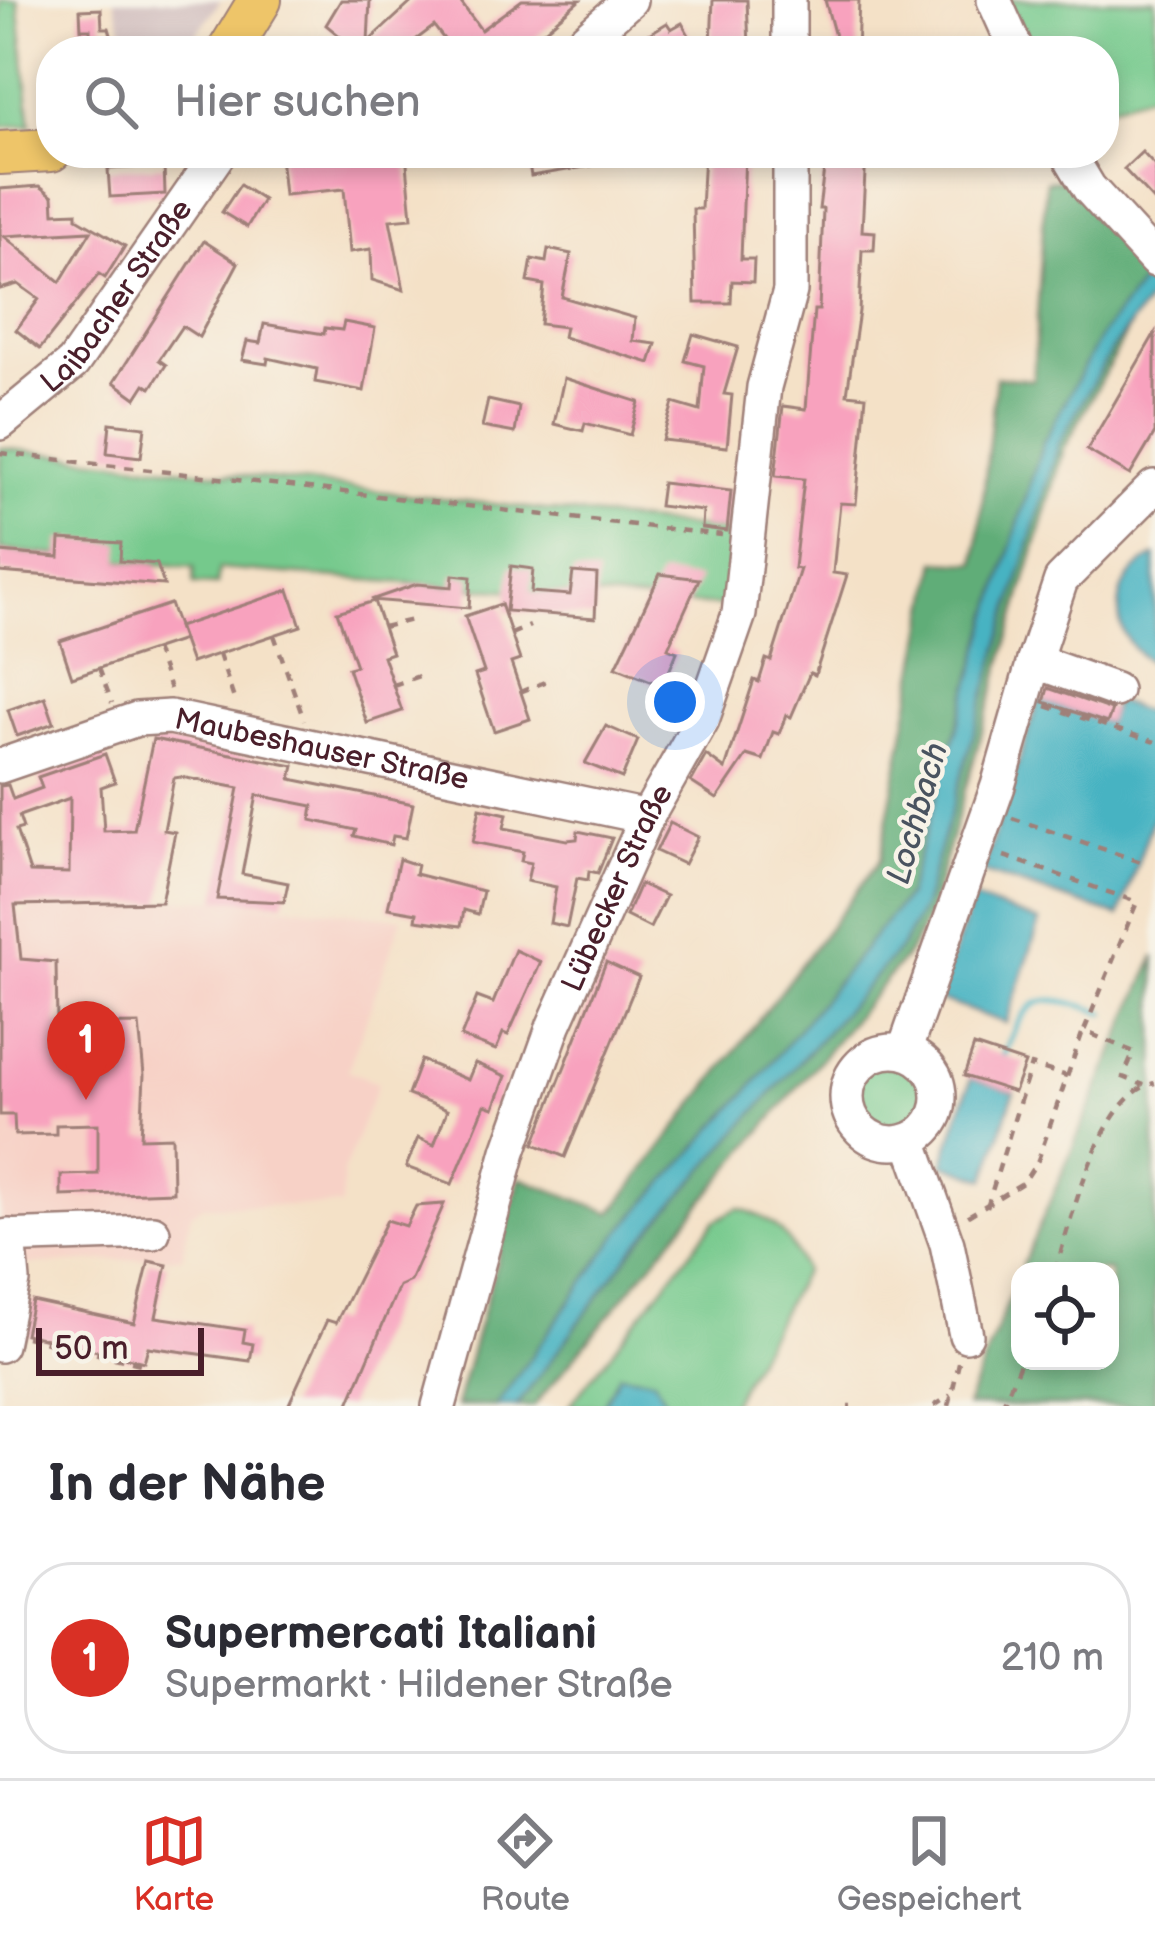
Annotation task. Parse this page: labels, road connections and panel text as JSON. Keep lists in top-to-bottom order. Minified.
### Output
{"streets":{"street":["Laibacher Straße","Maubeshauser Straße","Lübecker Straße"]},"crossings":[["Maubeshauser Straße","Lübecker Straße"]],"water":["Lochbach"],"scale_bar":"50 m","page":{"search":"Hier suchen","pins":"1","scale":"50 m","heading":"In der Nähe","list":[{"mark":"1","name":"Supermercati Italiani","note":"Supermarkt · Hildener Straße","value":"210 m"}],"nav":["Karte","Route","Gespeichert"]}}
